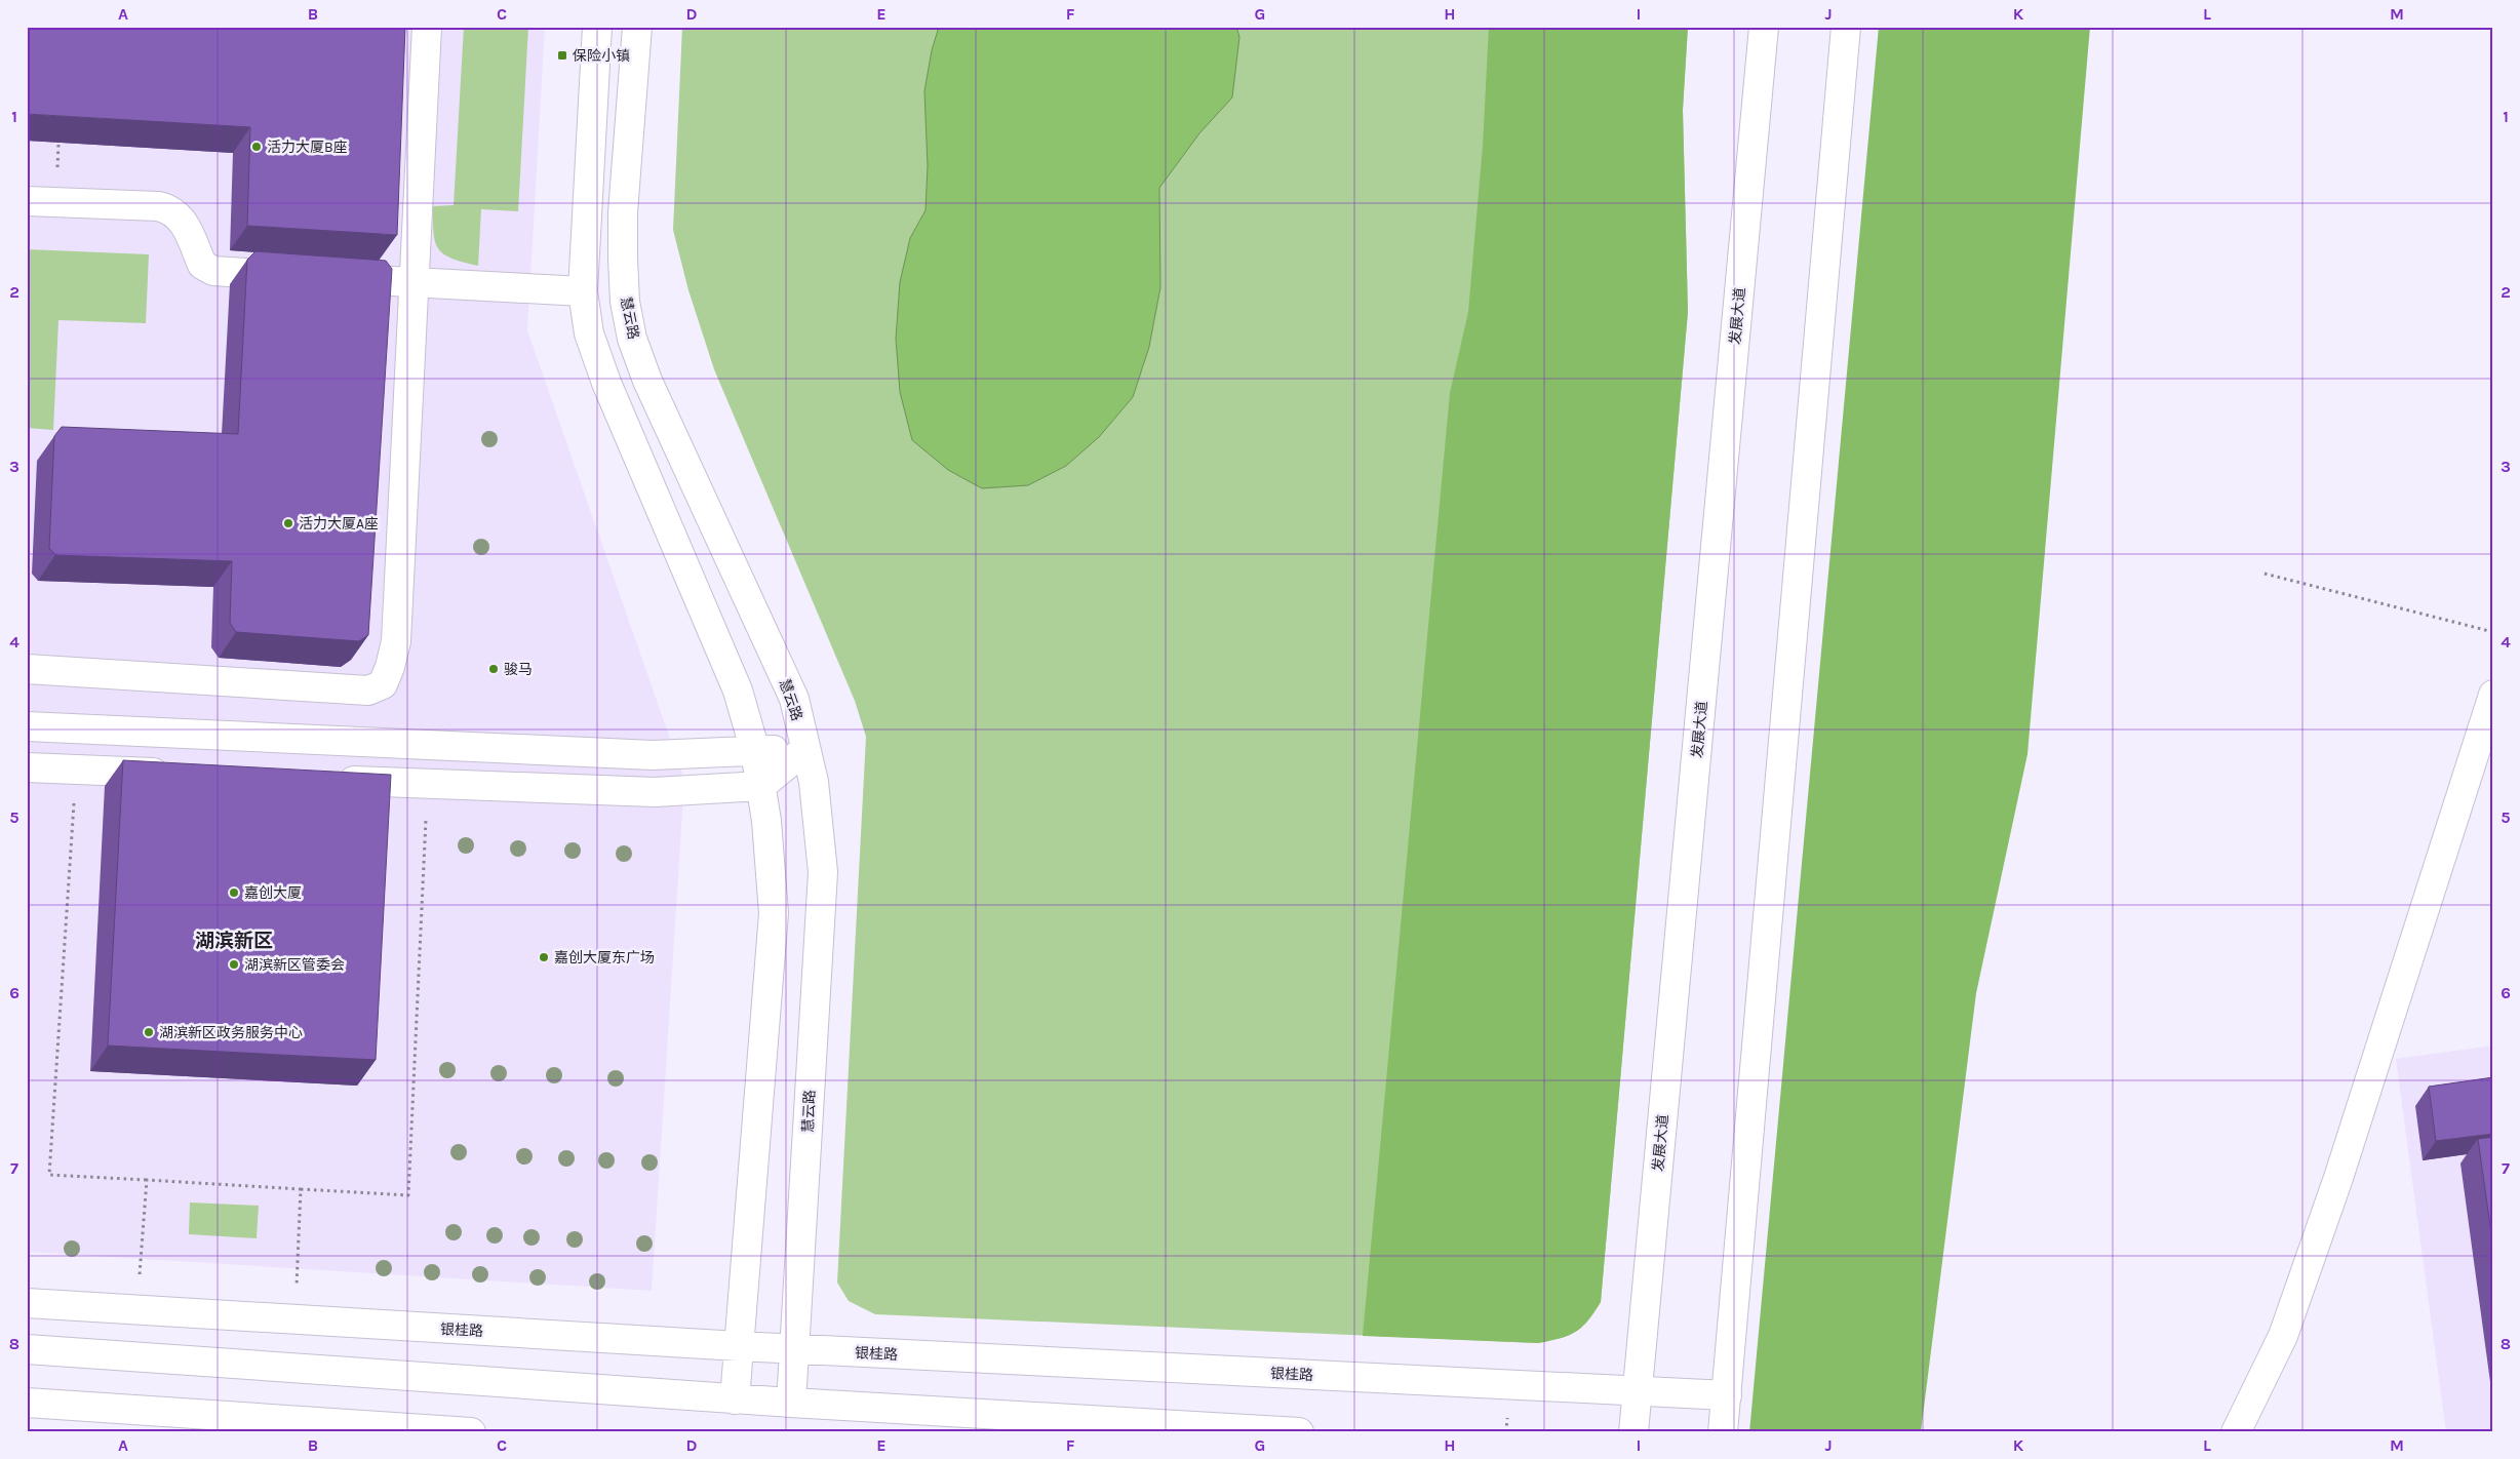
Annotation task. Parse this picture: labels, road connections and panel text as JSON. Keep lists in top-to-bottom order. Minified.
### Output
{"streets":{"street":["发展大道","慧云路","银桂路"]},"crossings":[["发展大道","银桂路"],["慧云路","银桂路"]],"districts":["湖滨新区"],"places":{"transit":["保险小镇"],"other":["活力大厦B座","活力大厦A座","骏马","嘉创大厦","嘉创大厦东广场","湖滨新区管委会","湖滨新区政务服务中心"]},"grid":{"columns":["A","B","C","D","E","F","G","H","I","J","K","L","M"],"rows":["1","2","3","4","5","6","7","8"]}}
